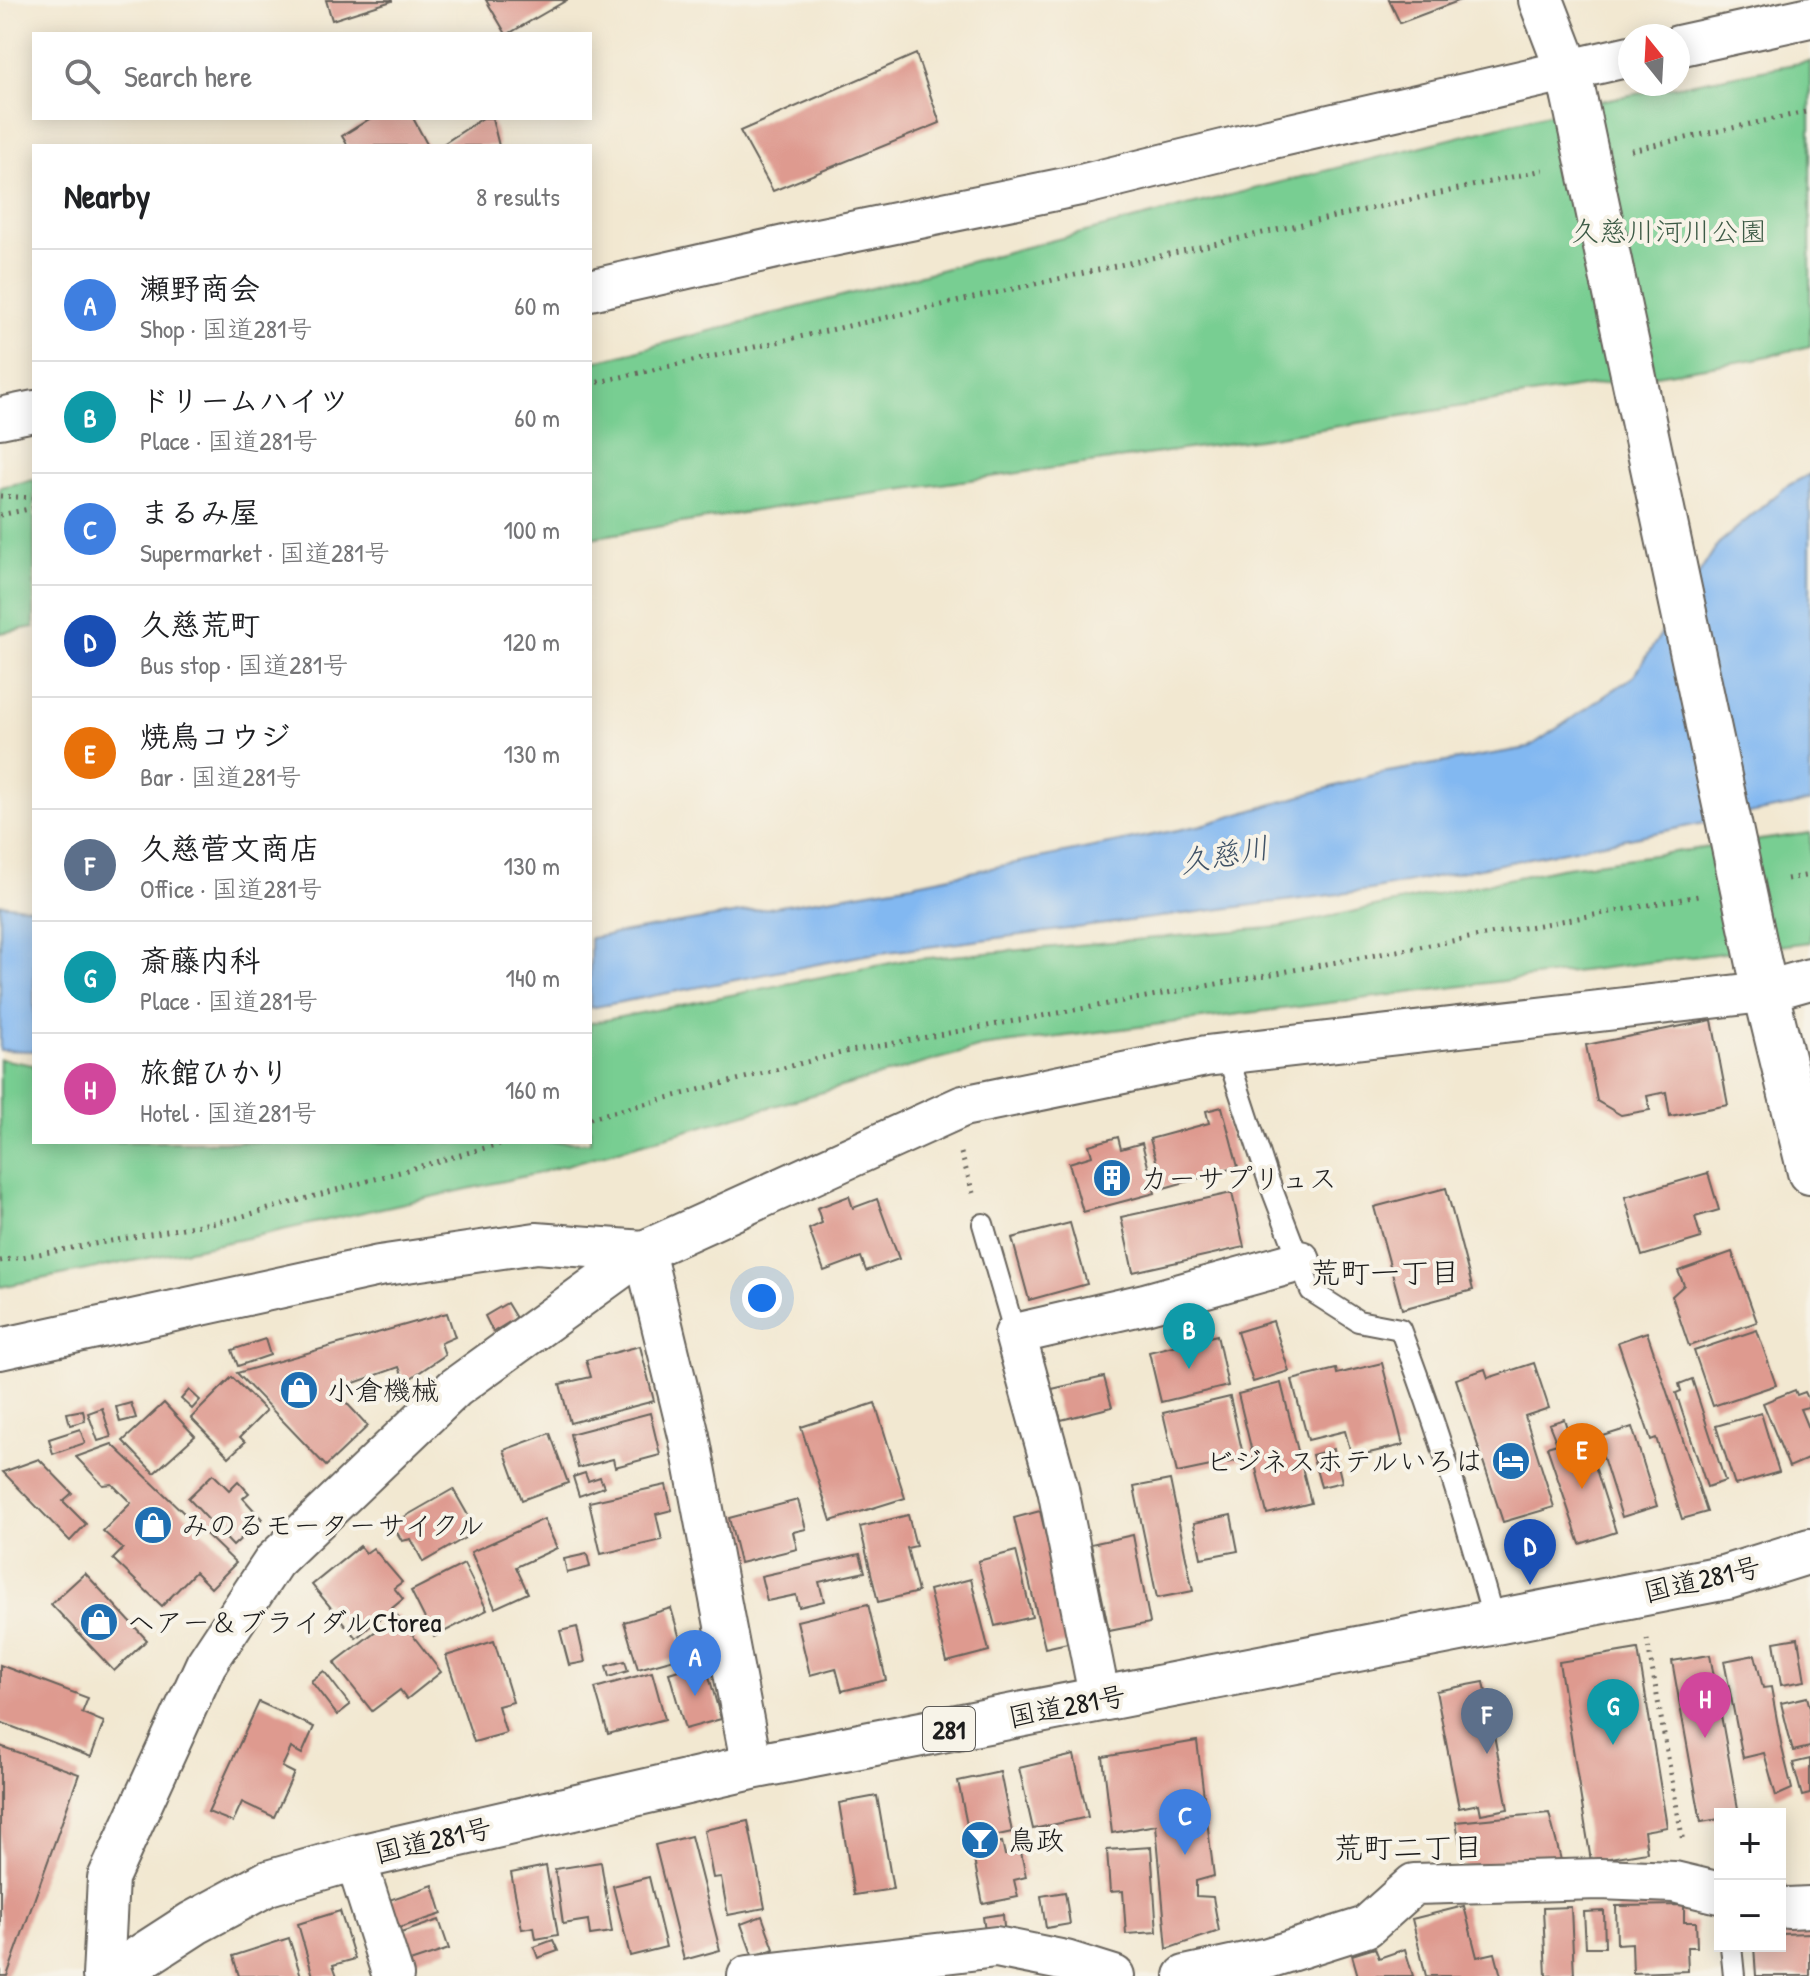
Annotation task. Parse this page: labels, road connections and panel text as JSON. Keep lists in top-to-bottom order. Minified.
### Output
{"streets":{"main road":["国道281号","281"]},"districts":["荒町一丁目","荒町二丁目"],"water":["久慈川"],"parks":["久慈川河川公園"],"places":{"building":["カーサプリュス"],"shop":["小倉機械","みのるモーターサイクル","ヘアー＆ブライダルCtorea"],"hotel":["ビジネスホテルいろは"],"bar":["鳥政"]},"north":"top","page":{"search":"Search here","heading":["Nearby","8 results"],"list":[{"mark":"A","name":"瀬野商会","note":"Shop · 国道281号","value":"60 m"},{"mark":"B","name":"ドリームハイツ","note":"Place · 国道281号","value":"60 m"},{"mark":"C","name":"まるみ屋","note":"Supermarket · 国道281号","value":"100 m"},{"mark":"D","name":"久慈荒町","note":"Bus stop · 国道281号","value":"120 m"},{"mark":"E","name":"焼鳥コウジ","note":"Bar · 国道281号","value":"130 m"},{"mark":"F","name":"久慈菅文商店","note":"Office · 国道281号","value":"130 m"},{"mark":"G","name":"斎藤内科","note":"Place · 国道281号","value":"140 m"},{"mark":"H","name":"旅館ひかり","note":"Hotel · 国道281号","value":"160 m"}],"pins":["B","E","D","A","H","G","F","C"],"map_buttons":["+","−"]}}
